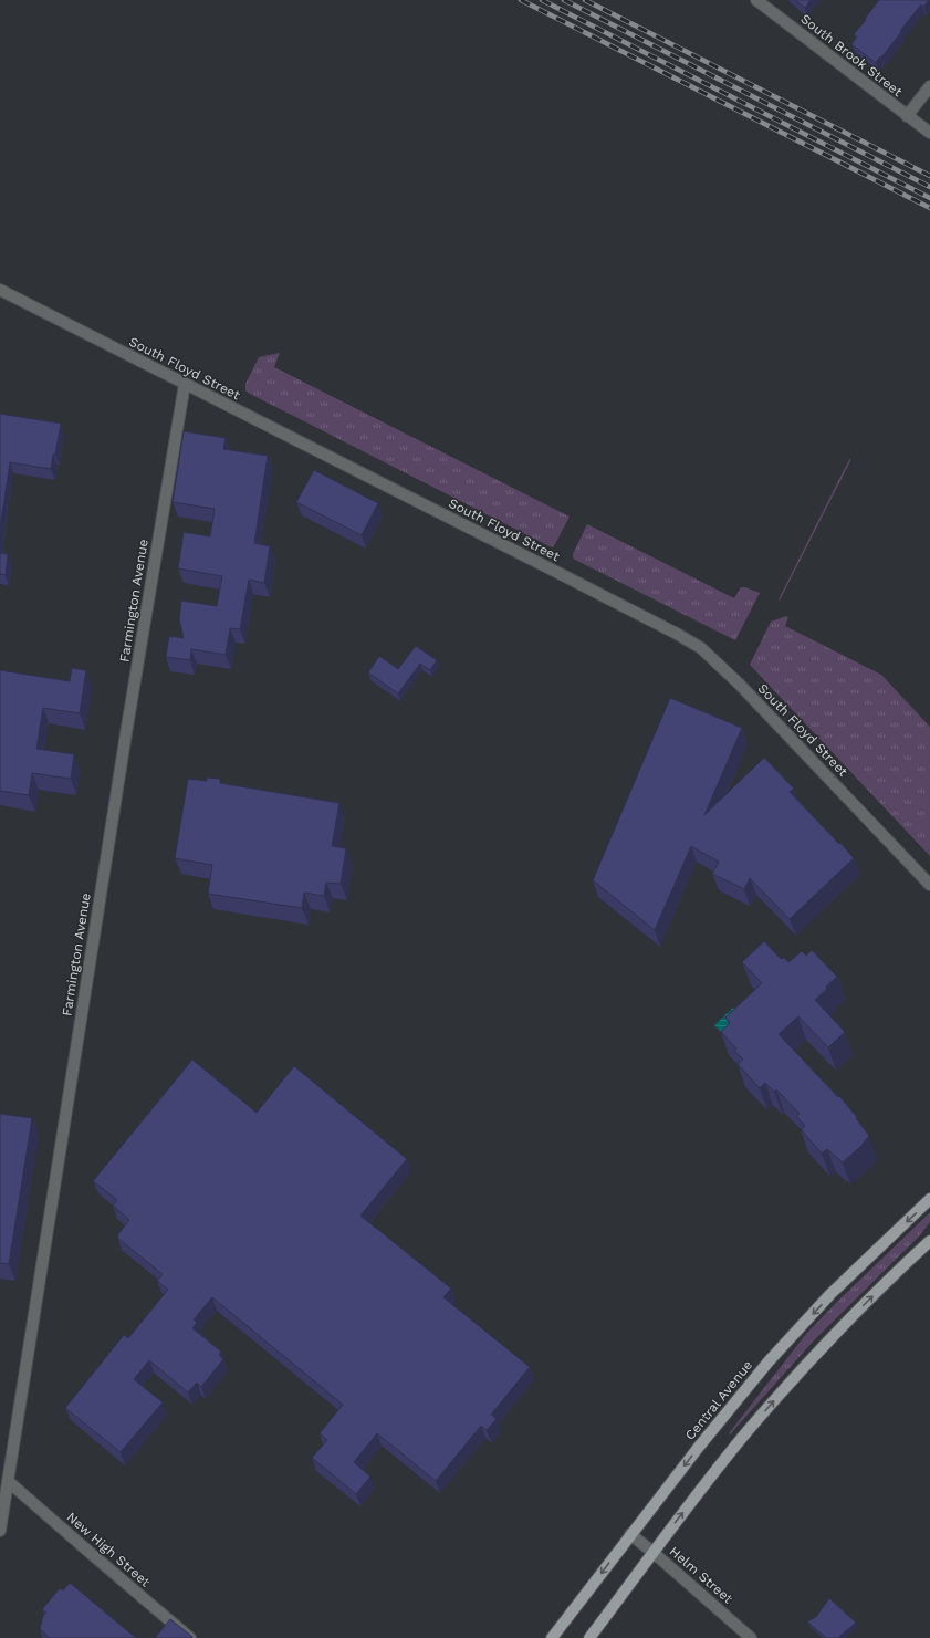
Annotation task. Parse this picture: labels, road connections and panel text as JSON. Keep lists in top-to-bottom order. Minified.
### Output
{"streets":{"main road":["Central Avenue"],"street":["South Brook Street","South Floyd Street","Farmington Avenue","New High Street","Helm Street"]},"crossings":[["South Floyd Street","Farmington Avenue"],["Farmington Avenue","New High Street"],["Central Avenue","Helm Street"]]}
